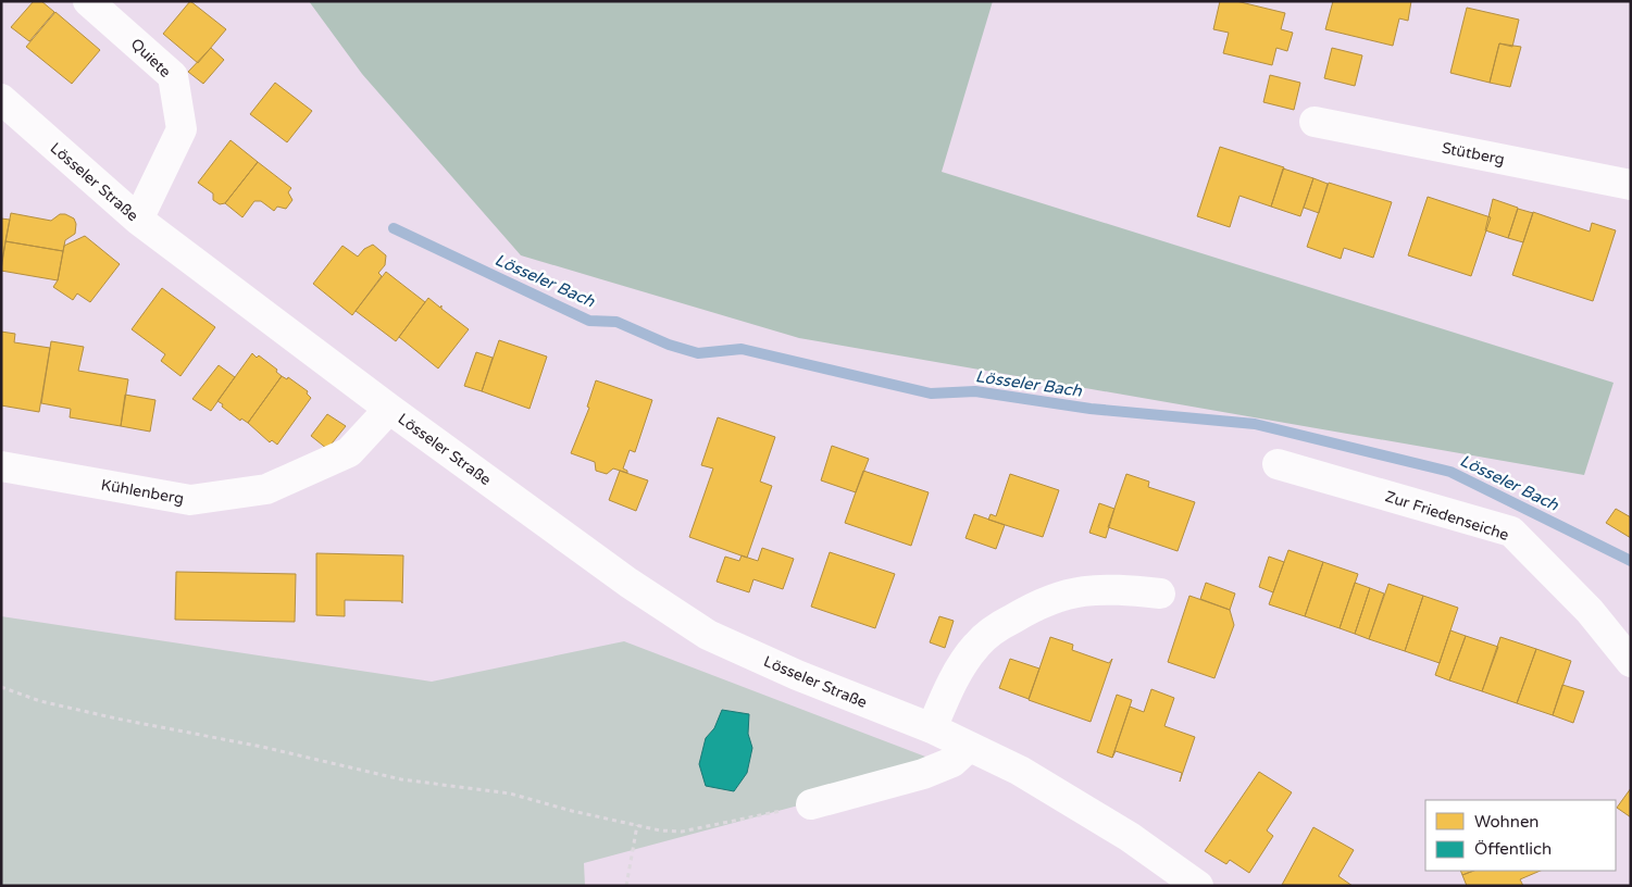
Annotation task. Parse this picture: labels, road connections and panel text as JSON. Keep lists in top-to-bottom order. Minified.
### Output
{"streets":{"street":["Quiete","Stütberg","Lösseler Straße","Kühlenberg","Zur Friedenseiche"]},"crossings":[["Quiete","Lösseler Straße"],["Lösseler Straße","Kühlenberg"]],"water":["Lösseler Bach"],"legend":["Wohnen","Öffentlich"]}
